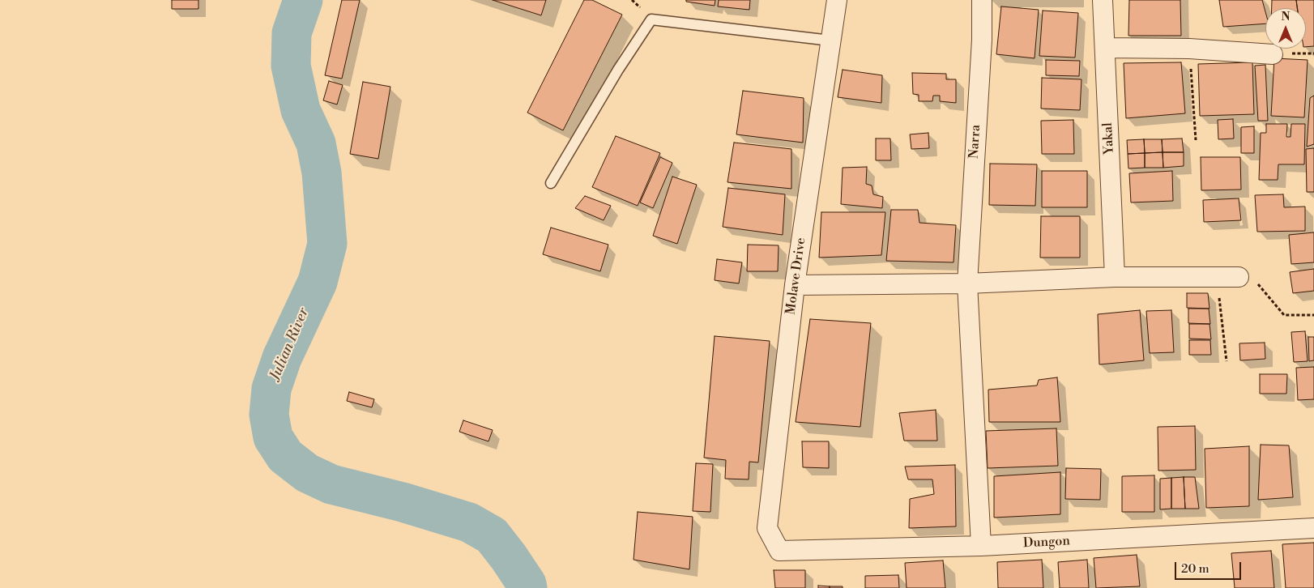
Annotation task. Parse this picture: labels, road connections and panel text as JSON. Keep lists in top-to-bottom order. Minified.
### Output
{"streets":{"street":["Yakal","Narra","Molave Drive","Dungon"]},"crossings":[["Narra","Dungon"],["Molave Drive","Dungon"]],"water":["Julian River"],"scale_bar":"20 m","north":"top"}
